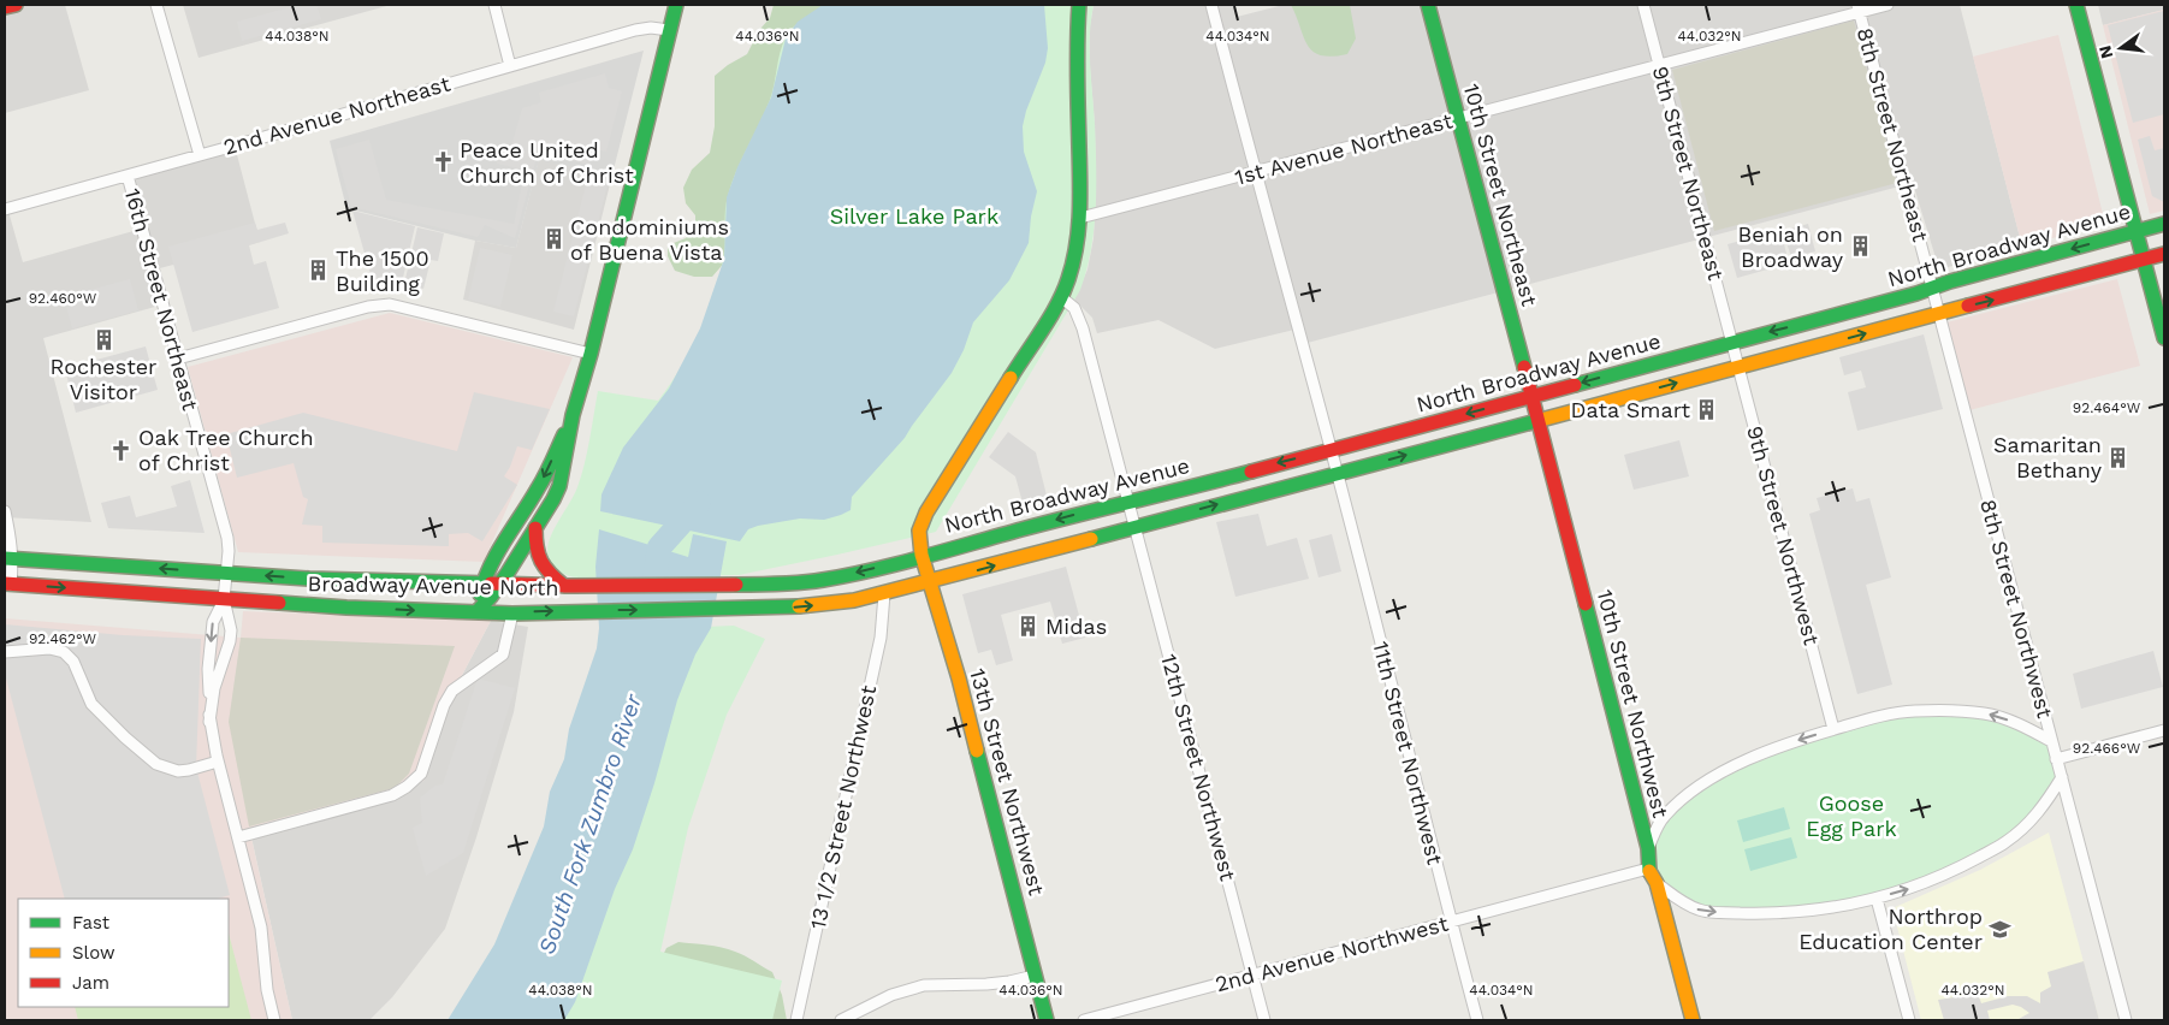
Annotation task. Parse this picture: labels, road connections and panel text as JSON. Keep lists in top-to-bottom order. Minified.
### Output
{"streets":{"main road":["10th Street Northeast","North Broadway Avenue","Broadway Avenue North","10th Street Northwest","13th Street Northwest"],"street":["2nd Avenue Northeast","8th Street Northeast","1st Avenue Northeast","9th Street Northeast","16th Street Northeast","9th Street Northwest","8th Street Northwest","11th Street Northwest","12th Street Northwest","13 1/2 Street Northwest","2nd Avenue Northwest"]},"crossings":[["2nd Avenue Northeast","16th Street Northeast"],["8th Street Northeast","1st Avenue Northeast"],["8th Street Northeast","North Broadway Avenue"],["8th Street Northeast","8th Street Northwest"],["1st Avenue Northeast","9th Street Northeast"],["1st Avenue Northeast","10th Street Northeast"],["1st Avenue Northeast","11th Street Northwest"],["1st Avenue Northeast","13th Street Northwest"],["9th Street Northeast","North Broadway Avenue"],["9th Street Northeast","9th Street Northwest"],["10th Street Northeast","North Broadway Avenue"],["10th Street Northeast","10th Street Northwest"],["North Broadway Avenue","9th Street Northwest"],["North Broadway Avenue","Broadway Avenue North"],["North Broadway Avenue","8th Street Northwest"],["North Broadway Avenue","10th Street Northwest"],["North Broadway Avenue","11th Street Northwest"],["North Broadway Avenue","12th Street Northwest"],["North Broadway Avenue","13th Street Northwest"],["16th Street Northeast","Broadway Avenue North"],["Broadway Avenue North","13th Street Northwest"],["Broadway Avenue North","13 1/2 Street Northwest"],["10th Street Northwest","2nd Avenue Northwest"],["11th Street Northwest","2nd Avenue Northwest"],["12th Street Northwest","13th Street Northwest"],["12th Street Northwest","2nd Avenue Northwest"]],"water":["South Fork Zumbro River"],"parks":["Silver Lake Park","Goose Egg Park"],"places":{"church":["Peace United Church of Christ","Oak Tree Church of Christ"],"building":["Condominiums of Buena Vista","Beniah on Broadway","The 1500 Building","Rochester Visitor","Data Smart","Samaritan Bethany","Midas"],"school or university":["Northrop Education Center"]},"legend":["Fast","Slow","Jam"],"north":"left","coordinates":["44.038°N","44.036°N","44.034°N","44.032°N","92.460°W","92.464°W","92.462°W","92.466°W"]}
